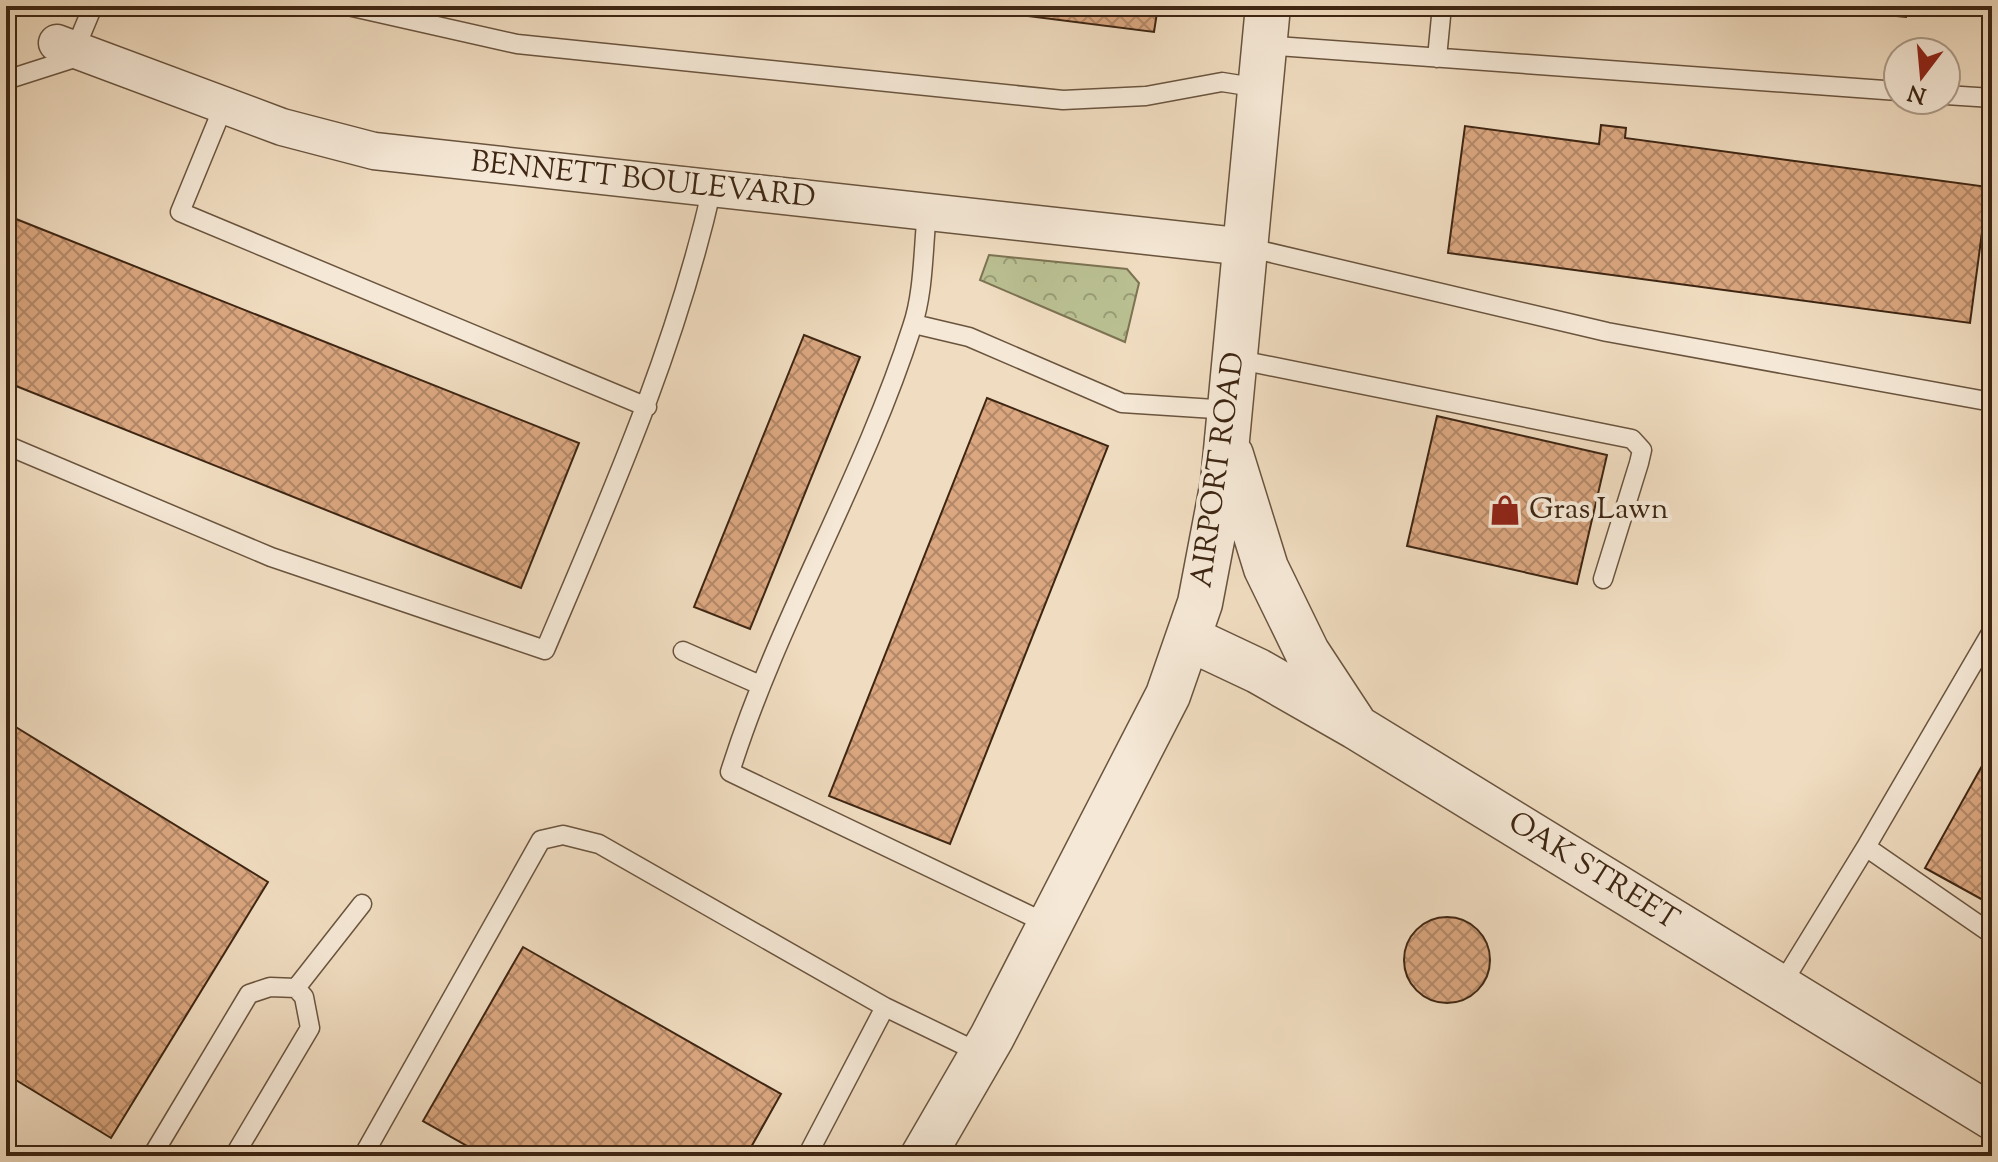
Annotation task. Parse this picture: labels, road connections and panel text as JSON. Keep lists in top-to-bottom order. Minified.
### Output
{"streets":{"street":["BENNETT BOULEVARD","AIRPORT ROAD","OAK STREET"]},"crossings":[["BENNETT BOULEVARD","AIRPORT ROAD"],["AIRPORT ROAD","OAK STREET"]],"places":{"shop":["Gras Lawn"]},"north":"bottom"}
